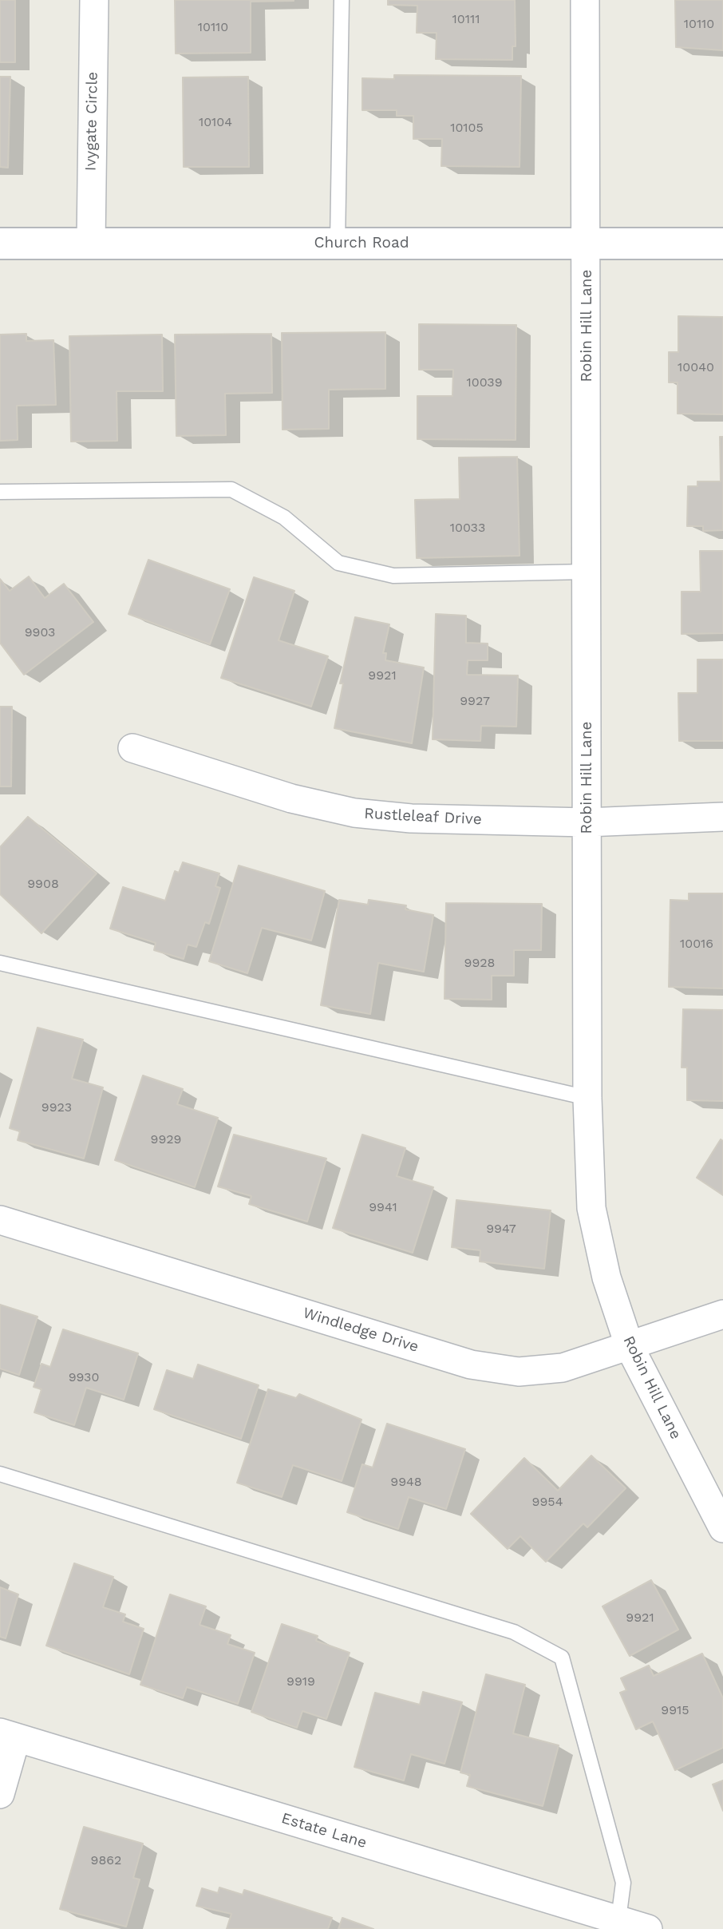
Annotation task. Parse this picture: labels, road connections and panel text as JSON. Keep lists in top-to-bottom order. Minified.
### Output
{"streets":{"street":["Ivygate Circle","Church Road","Robin Hill Lane","Rustleleaf Drive","Windledge Drive","Estate Lane"]},"crossings":[["Ivygate Circle","Church Road"],["Church Road","Robin Hill Lane"],["Robin Hill Lane","Rustleleaf Drive"],["Robin Hill Lane","Windledge Drive"]],"house_numbers":["10111","10110","10110","10104","10105","10040","10039","10033","9903","9921","9927","9908","10016","9928","9923","9929","9941","9947","9930","9948","9954","9921","9919","9915","9862"]}
